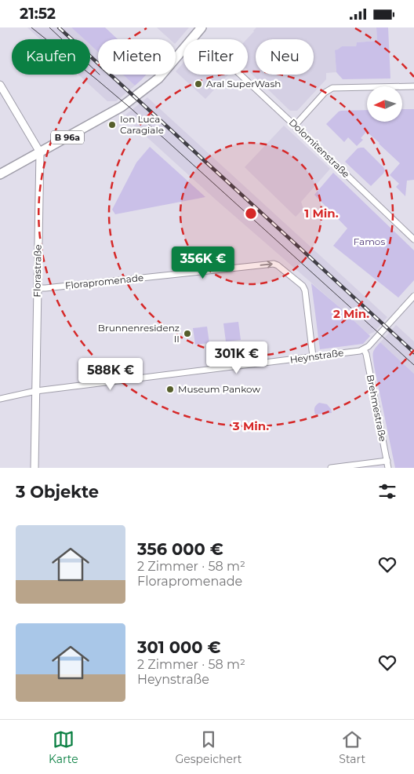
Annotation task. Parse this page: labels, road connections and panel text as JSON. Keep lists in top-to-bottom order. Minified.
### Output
{"streets":{"main road":["B 96a"],"street":["Dolomitenstraße","Florastraße","Florapromenade","Heynstraße","Brehmestraße"]},"crossings":[["B 96a","Florastraße"],["Florastraße","Florapromenade"],["Florastraße","Heynstraße"],["Florapromenade","Heynstraße"],["Heynstraße","Brehmestraße"]],"one_way":["Florapromenade"],"parks":["Famos"],"places":["Aral SuperWash","Ion Luca Caragiale","Brunnenresidenz II","Museum Pankow"],"north":"left","page":{"status":"21:52","chip":["Kaufen","Mieten","Filter","Neu"],"price":["356K €","301K €","588K €"],"heading":"3 Objekte","list":[{"name":"356 000 €","note":"2 Zimmer · 58 m² · Florapromenade"},{"name":"301 000 €","note":"2 Zimmer · 58 m² · Heynstraße"}],"tabs":["Karte","Gespeichert","Start"]},"rings":["1 Min.","2 Min.","3 Min."]}
